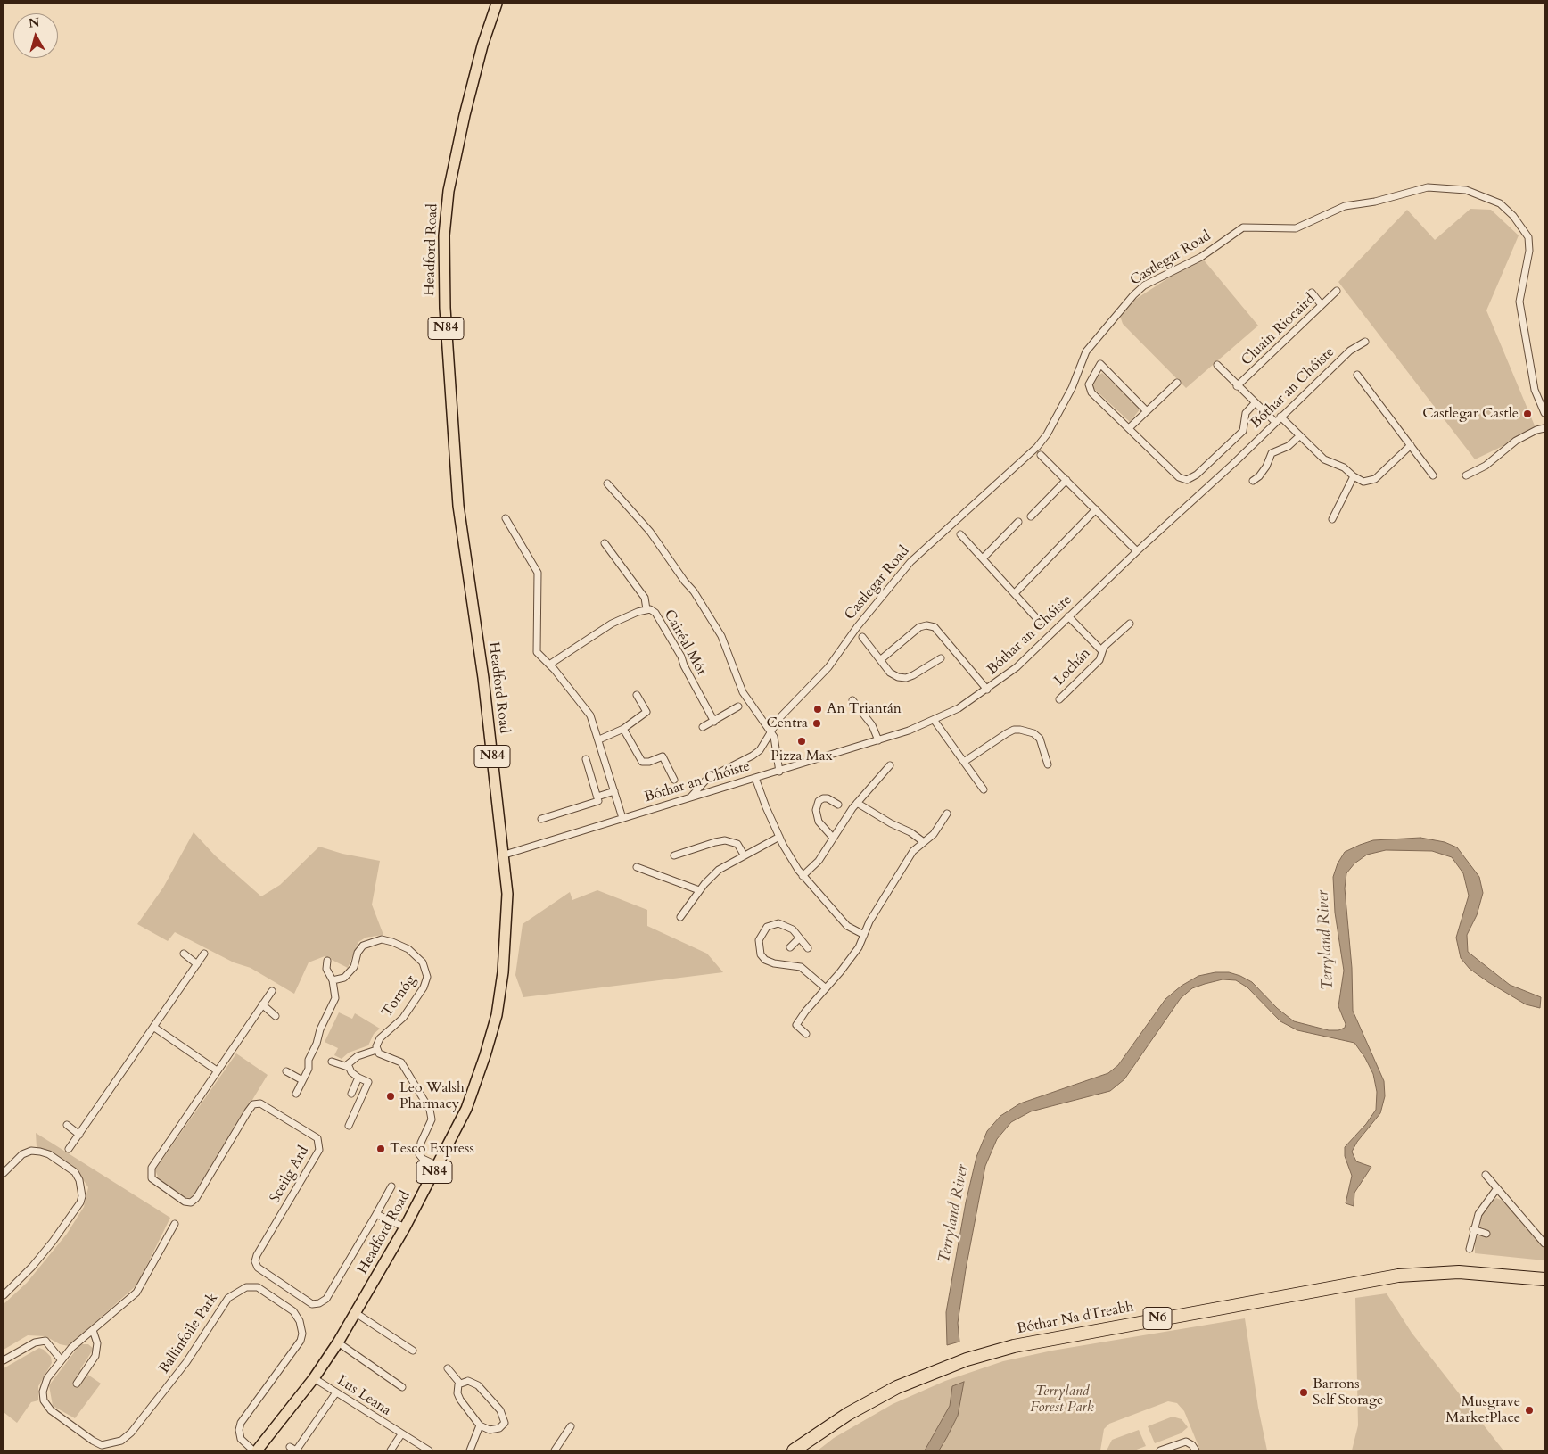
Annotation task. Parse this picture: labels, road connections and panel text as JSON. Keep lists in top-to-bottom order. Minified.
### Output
{"streets":{"highway":["Bóthar Na dTreabh","N6"],"main road":["Headford Road","N84"],"street":["Castlegar Road","Cluain Riocaird","Bóthar an Chóiste","Cairéal Mór","Lochán","Tornóg","Sceilg Ard","Ballinfoile Park","Lus Leana"]},"crossings":[["Headford Road","Bóthar an Chóiste"],["Headford Road","Lus Leana"],["Castlegar Road","Bóthar an Chóiste"],["Cluain Riocaird","Bóthar an Chóiste"],["Bóthar an Chóiste","Lochán"]],"water":["Terryland River"],"parks":["Terryland Forest Park"],"places":["Castlegar Castle","An Triantán","Centra","Pizza Max","Leo Walsh Pharmacy","Tesco Express","Barrons Self Storage","Musgrave MarketPlace"],"north":"top"}
